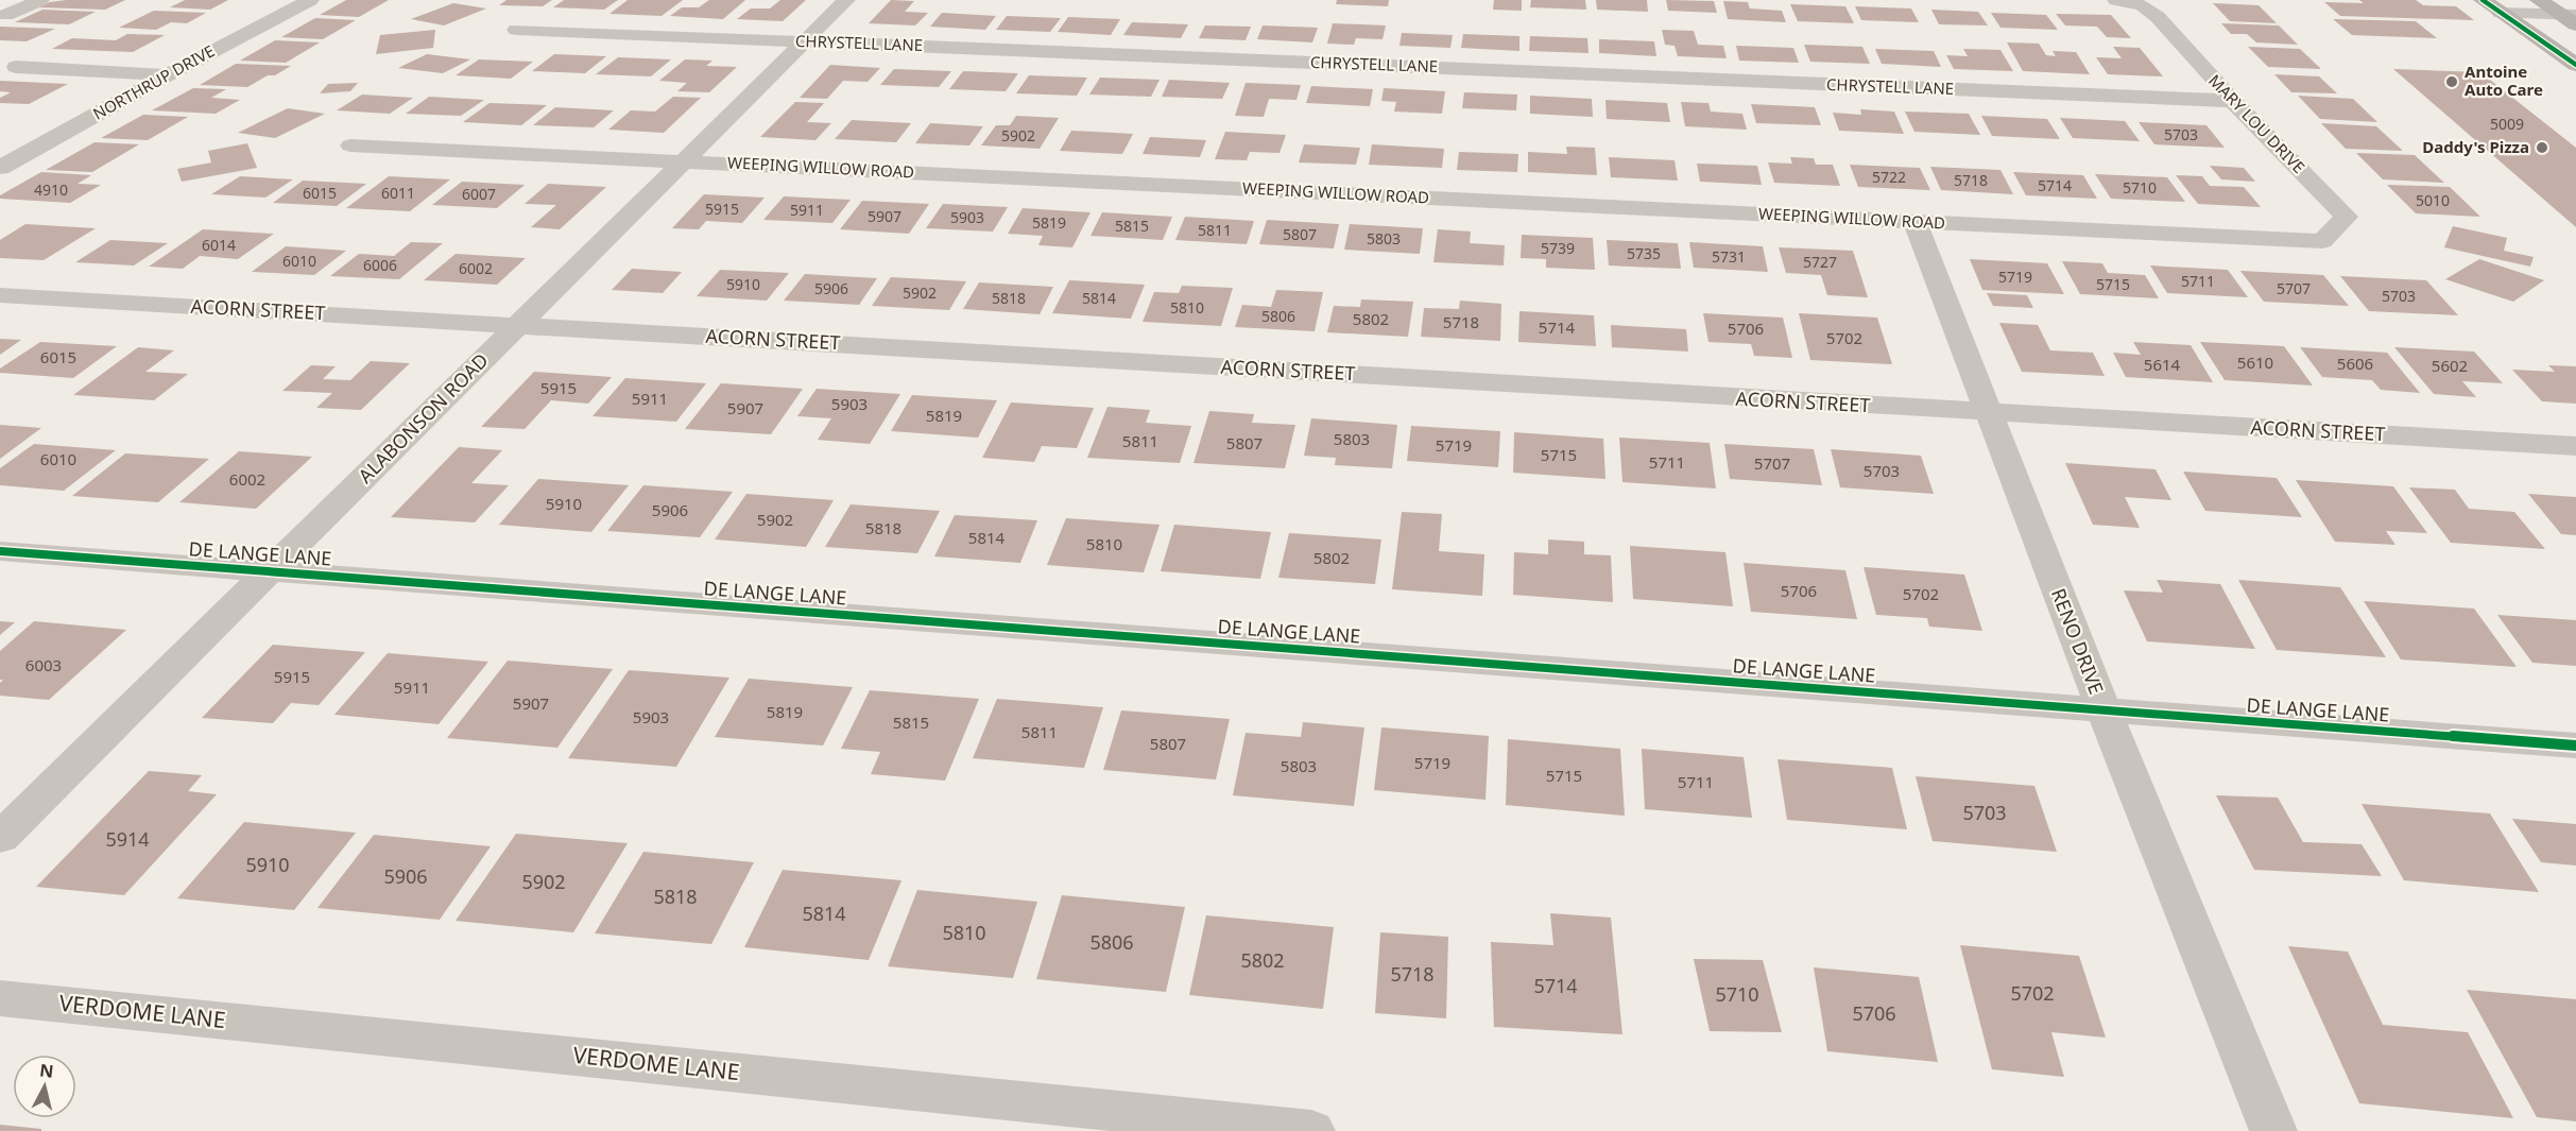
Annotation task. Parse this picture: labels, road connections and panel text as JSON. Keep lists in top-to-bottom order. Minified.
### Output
{"streets":{"street":["CHRYSTELL LANE","NORTHRUP DRIVE","MARY LOU DRIVE","WEEPING WILLOW ROAD","ACORN STREET","ALABONSON ROAD","DE LANGE LANE","RENO DRIVE","VERDOME LANE"]},"crossings":[["CHRYSTELL LANE","MARY LOU DRIVE"],["CHRYSTELL LANE","ALABONSON ROAD"],["MARY LOU DRIVE","WEEPING WILLOW ROAD"],["WEEPING WILLOW ROAD","ALABONSON ROAD"],["WEEPING WILLOW ROAD","RENO DRIVE"],["ACORN STREET","ALABONSON ROAD"],["ACORN STREET","RENO DRIVE"],["ALABONSON ROAD","DE LANGE LANE"],["DE LANGE LANE","RENO DRIVE"]],"places":["Antoine Auto Care","Daddy's Pizza"],"house_numbers":["5009","5703","5902","5722","5718","5714","5710","4910","6015","6011","6007","5010","5915","5911","5907","5903","5819","5815","5811","5807","5803","6014","5739","5735","5731","6010","5727","6006","6002","5719","5711","5910","5715","5906","5707","5902","5703","5818","5814","5810","5806","5802","5718","5714","5706","5702","6015","5610","5606","5614","5602","5915","5911","5903","5907","5819","5803","5811","5807","5719","5715","6010","5711","5707","5703","6002","5910","5906","5902","5818","5814","5810","5802","5706","5702","6003","5915","5911","5907","5819","5903","5815","5811","5807","5719","5803","5715","5711","5703","5914","5910","5906","5902","5818","5814","5810","5806","5802","5718","5714","5702","5710","5706"],"north":"top"}
